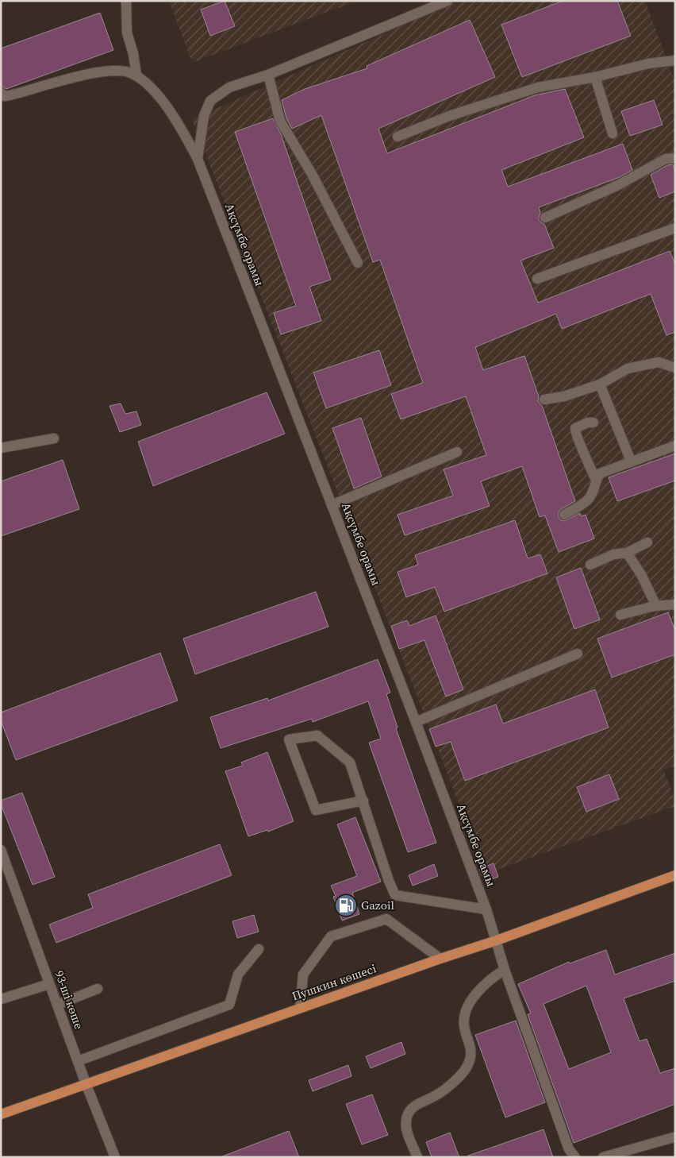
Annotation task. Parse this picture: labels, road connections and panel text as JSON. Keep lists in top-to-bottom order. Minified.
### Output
{"streets":{"main road":["Пушкин көшесі"],"lane":["Ақсүмбе орамы","93-ші көше"]},"crossings":[["Ақсүмбе орамы","Пушкин көшесі"],["Пушкин көшесі","93-ші көше"]],"places":{"fuel station":["Gazoil"]}}
